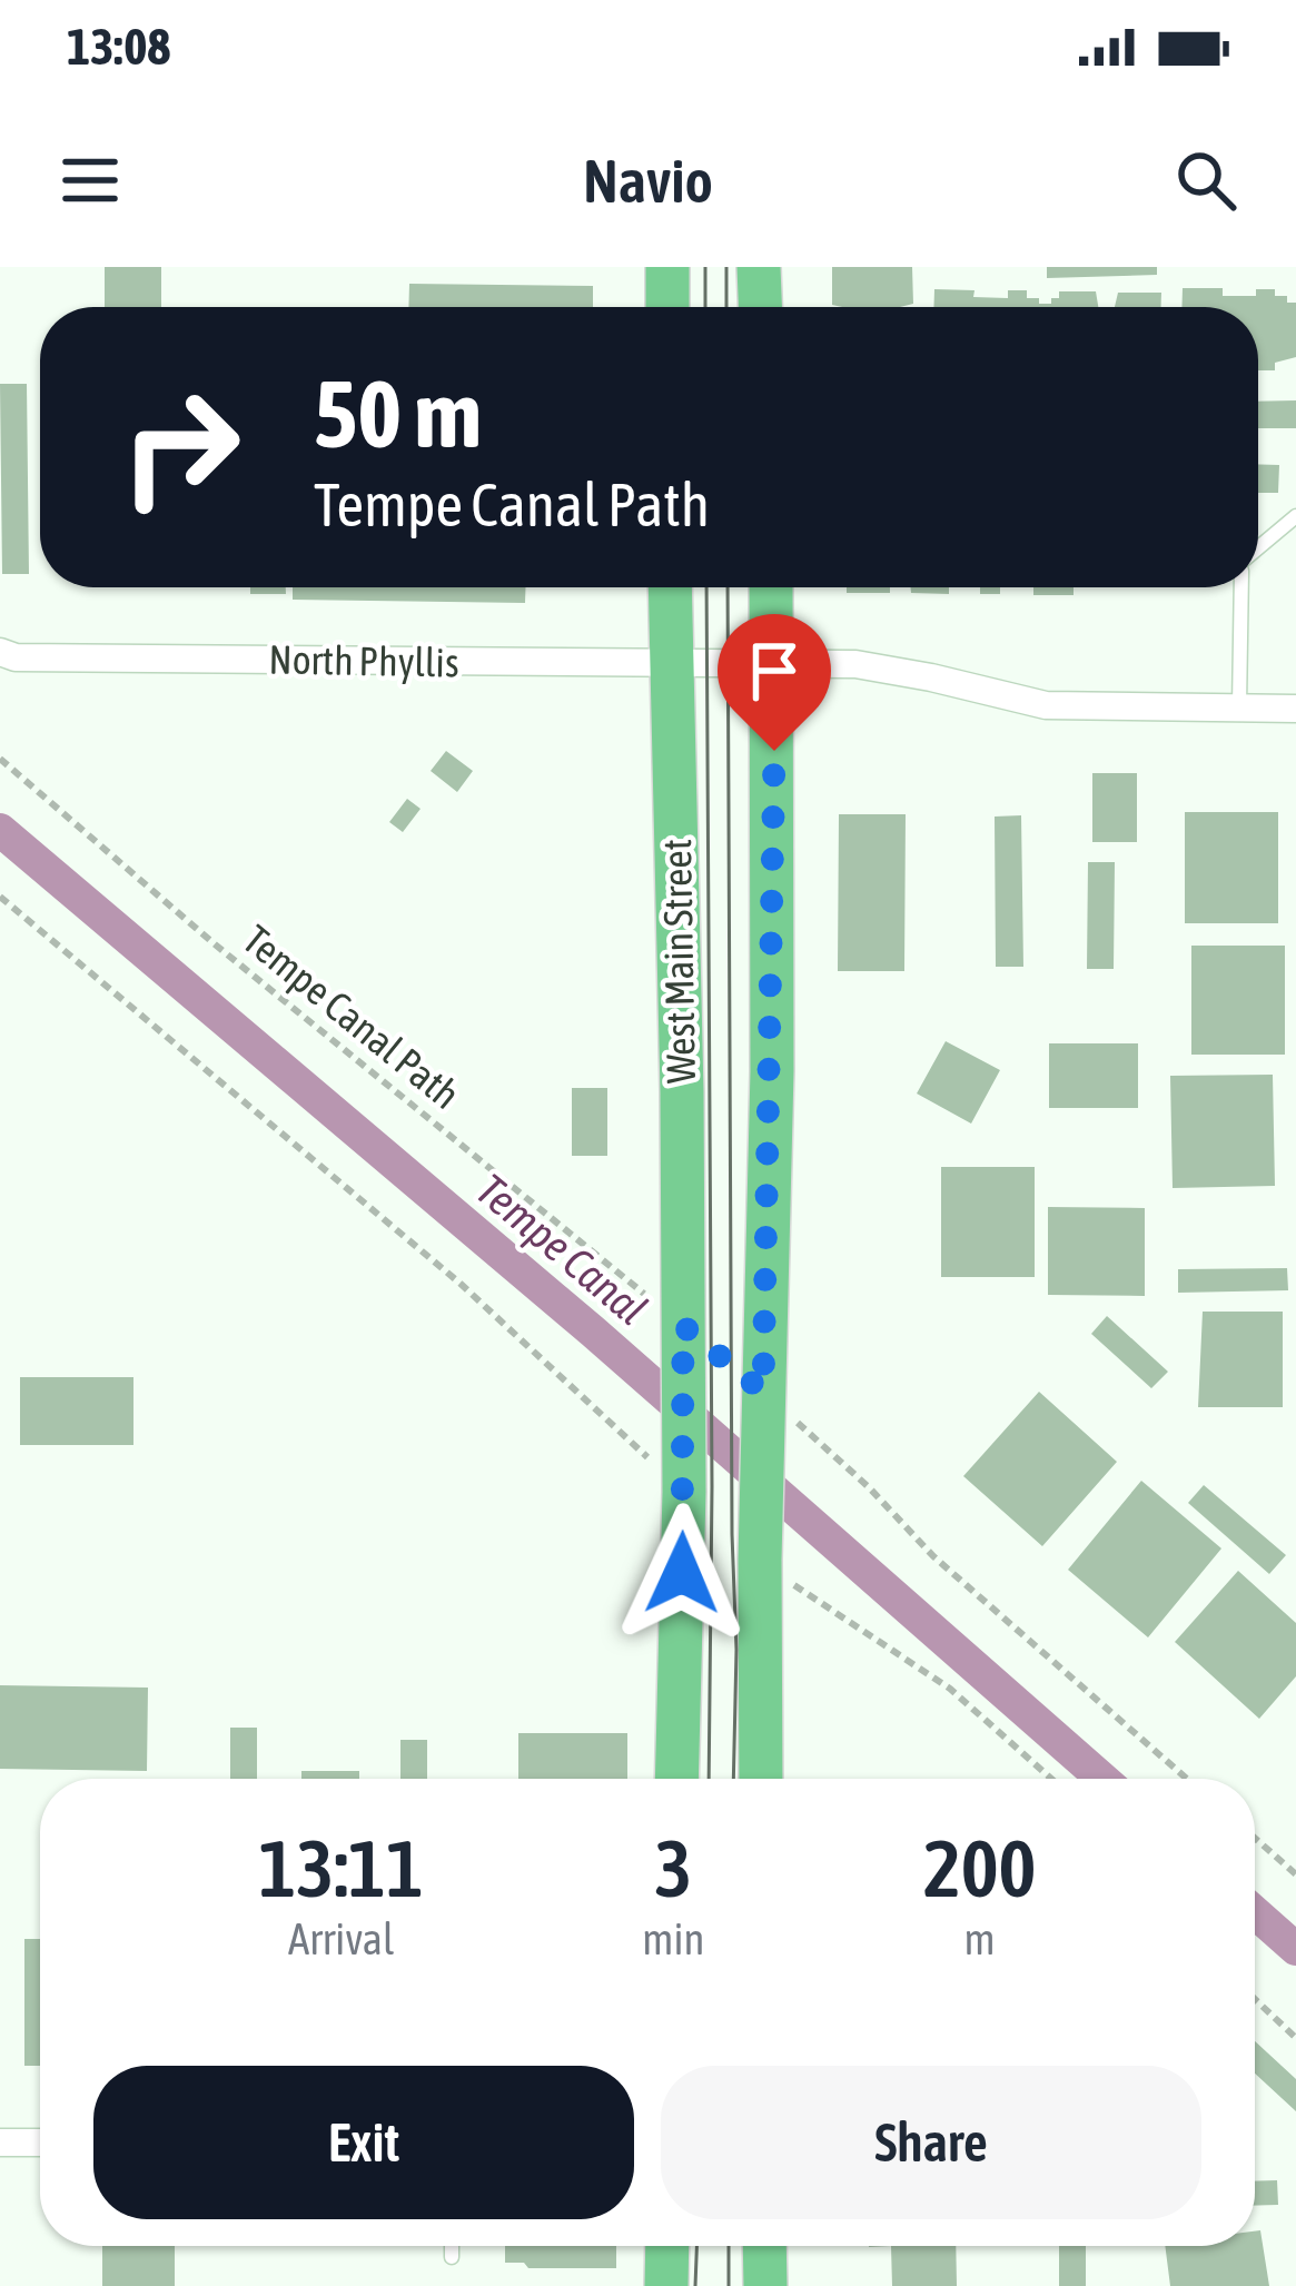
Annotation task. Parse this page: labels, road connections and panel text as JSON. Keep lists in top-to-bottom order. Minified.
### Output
{"streets":{"main road":["West Main Street"],"street":["North Phyllis"],"path":["Tempe Canal Path"]},"crossings":[["North Phyllis","West Main Street"],["West Main Street","Tempe Canal Path"]],"water":["Tempe Canal"],"page":{"status":"13:08","header":"Navio","turn":["50 m","Tempe Canal Path"],"eta":["13:11","Arrival","3","min","200","m"],"buttons":["Exit","Share"]}}
